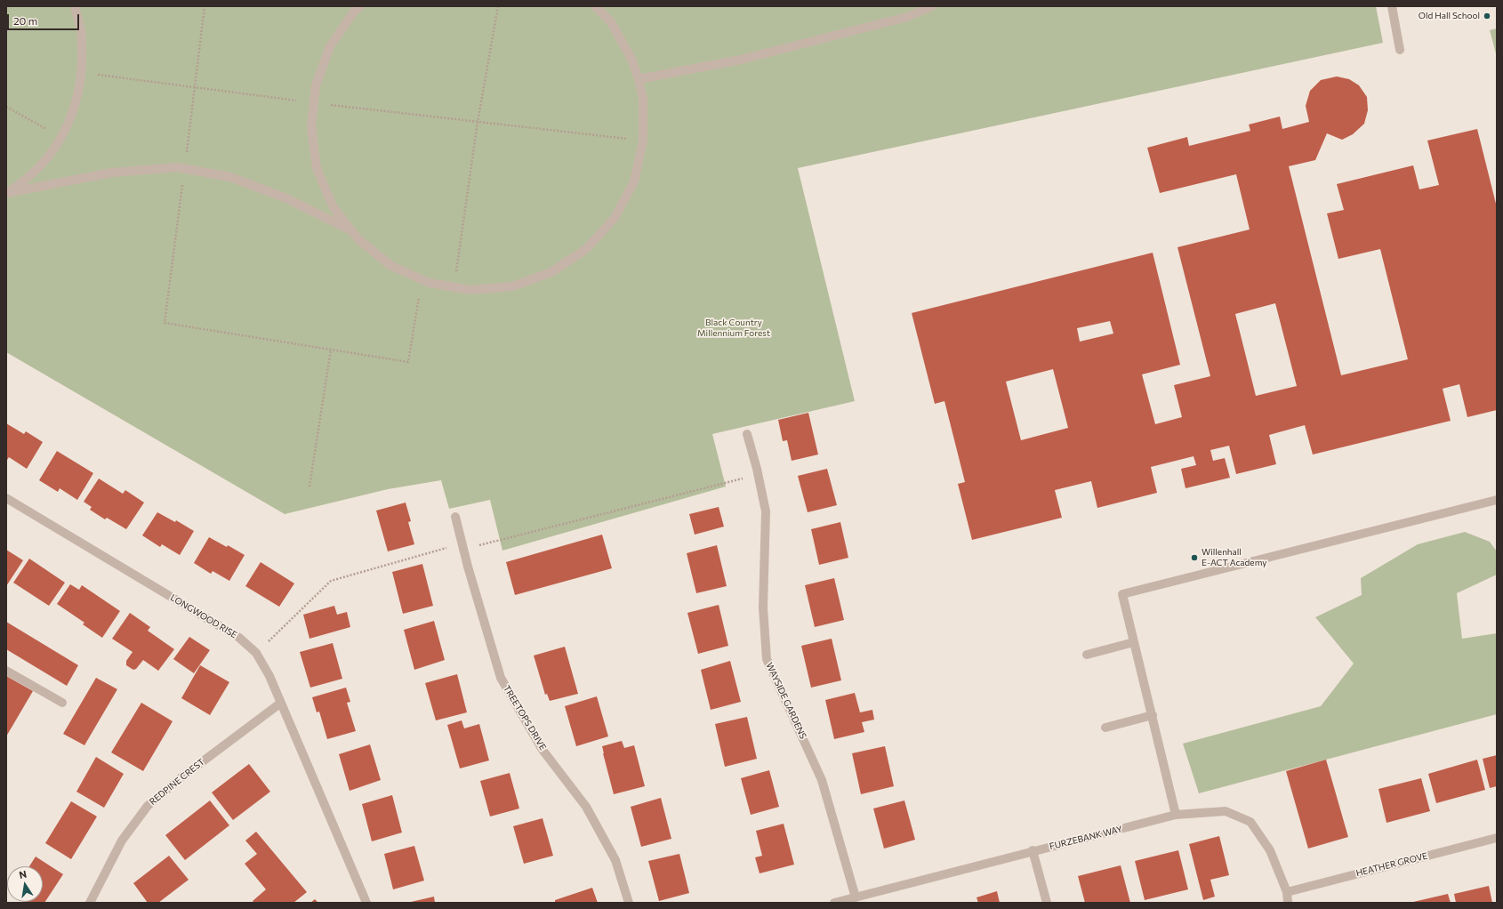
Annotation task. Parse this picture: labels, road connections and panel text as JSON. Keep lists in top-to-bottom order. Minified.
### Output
{"streets":{"street":["LONGWOOD RISE","WAYSIDE GARDENS","TREETOPS DRIVE","REDPINE CREST","FURZEBANK WAY","HEATHER GROVE"]},"crossings":[["LONGWOOD RISE","REDPINE CREST"],["WAYSIDE GARDENS","FURZEBANK WAY"],["FURZEBANK WAY","HEATHER GROVE"]],"parks":["Black Country Millennium Forest"],"places":["Old Hall School","Willenhall E-ACT Academy"],"scale_bar":"20 m","north":"top"}
